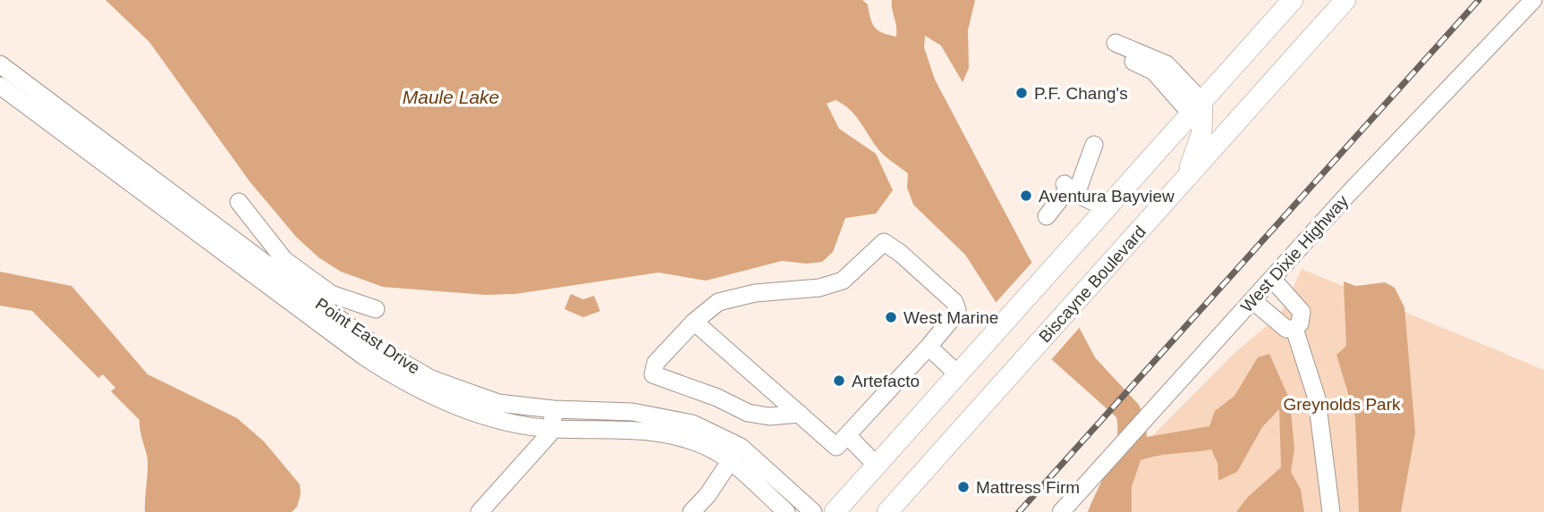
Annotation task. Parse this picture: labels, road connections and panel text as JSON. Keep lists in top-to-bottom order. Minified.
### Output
{"streets":{"main road":["Biscayne Boulevard"],"street":["West Dixie Highway","Point East Drive"]},"water":["Maule Lake"],"parks":["Greynolds Park"],"places":["P.F. Chang's","Aventura Bayview","West Marine","Artefacto","Mattress Firm"]}
